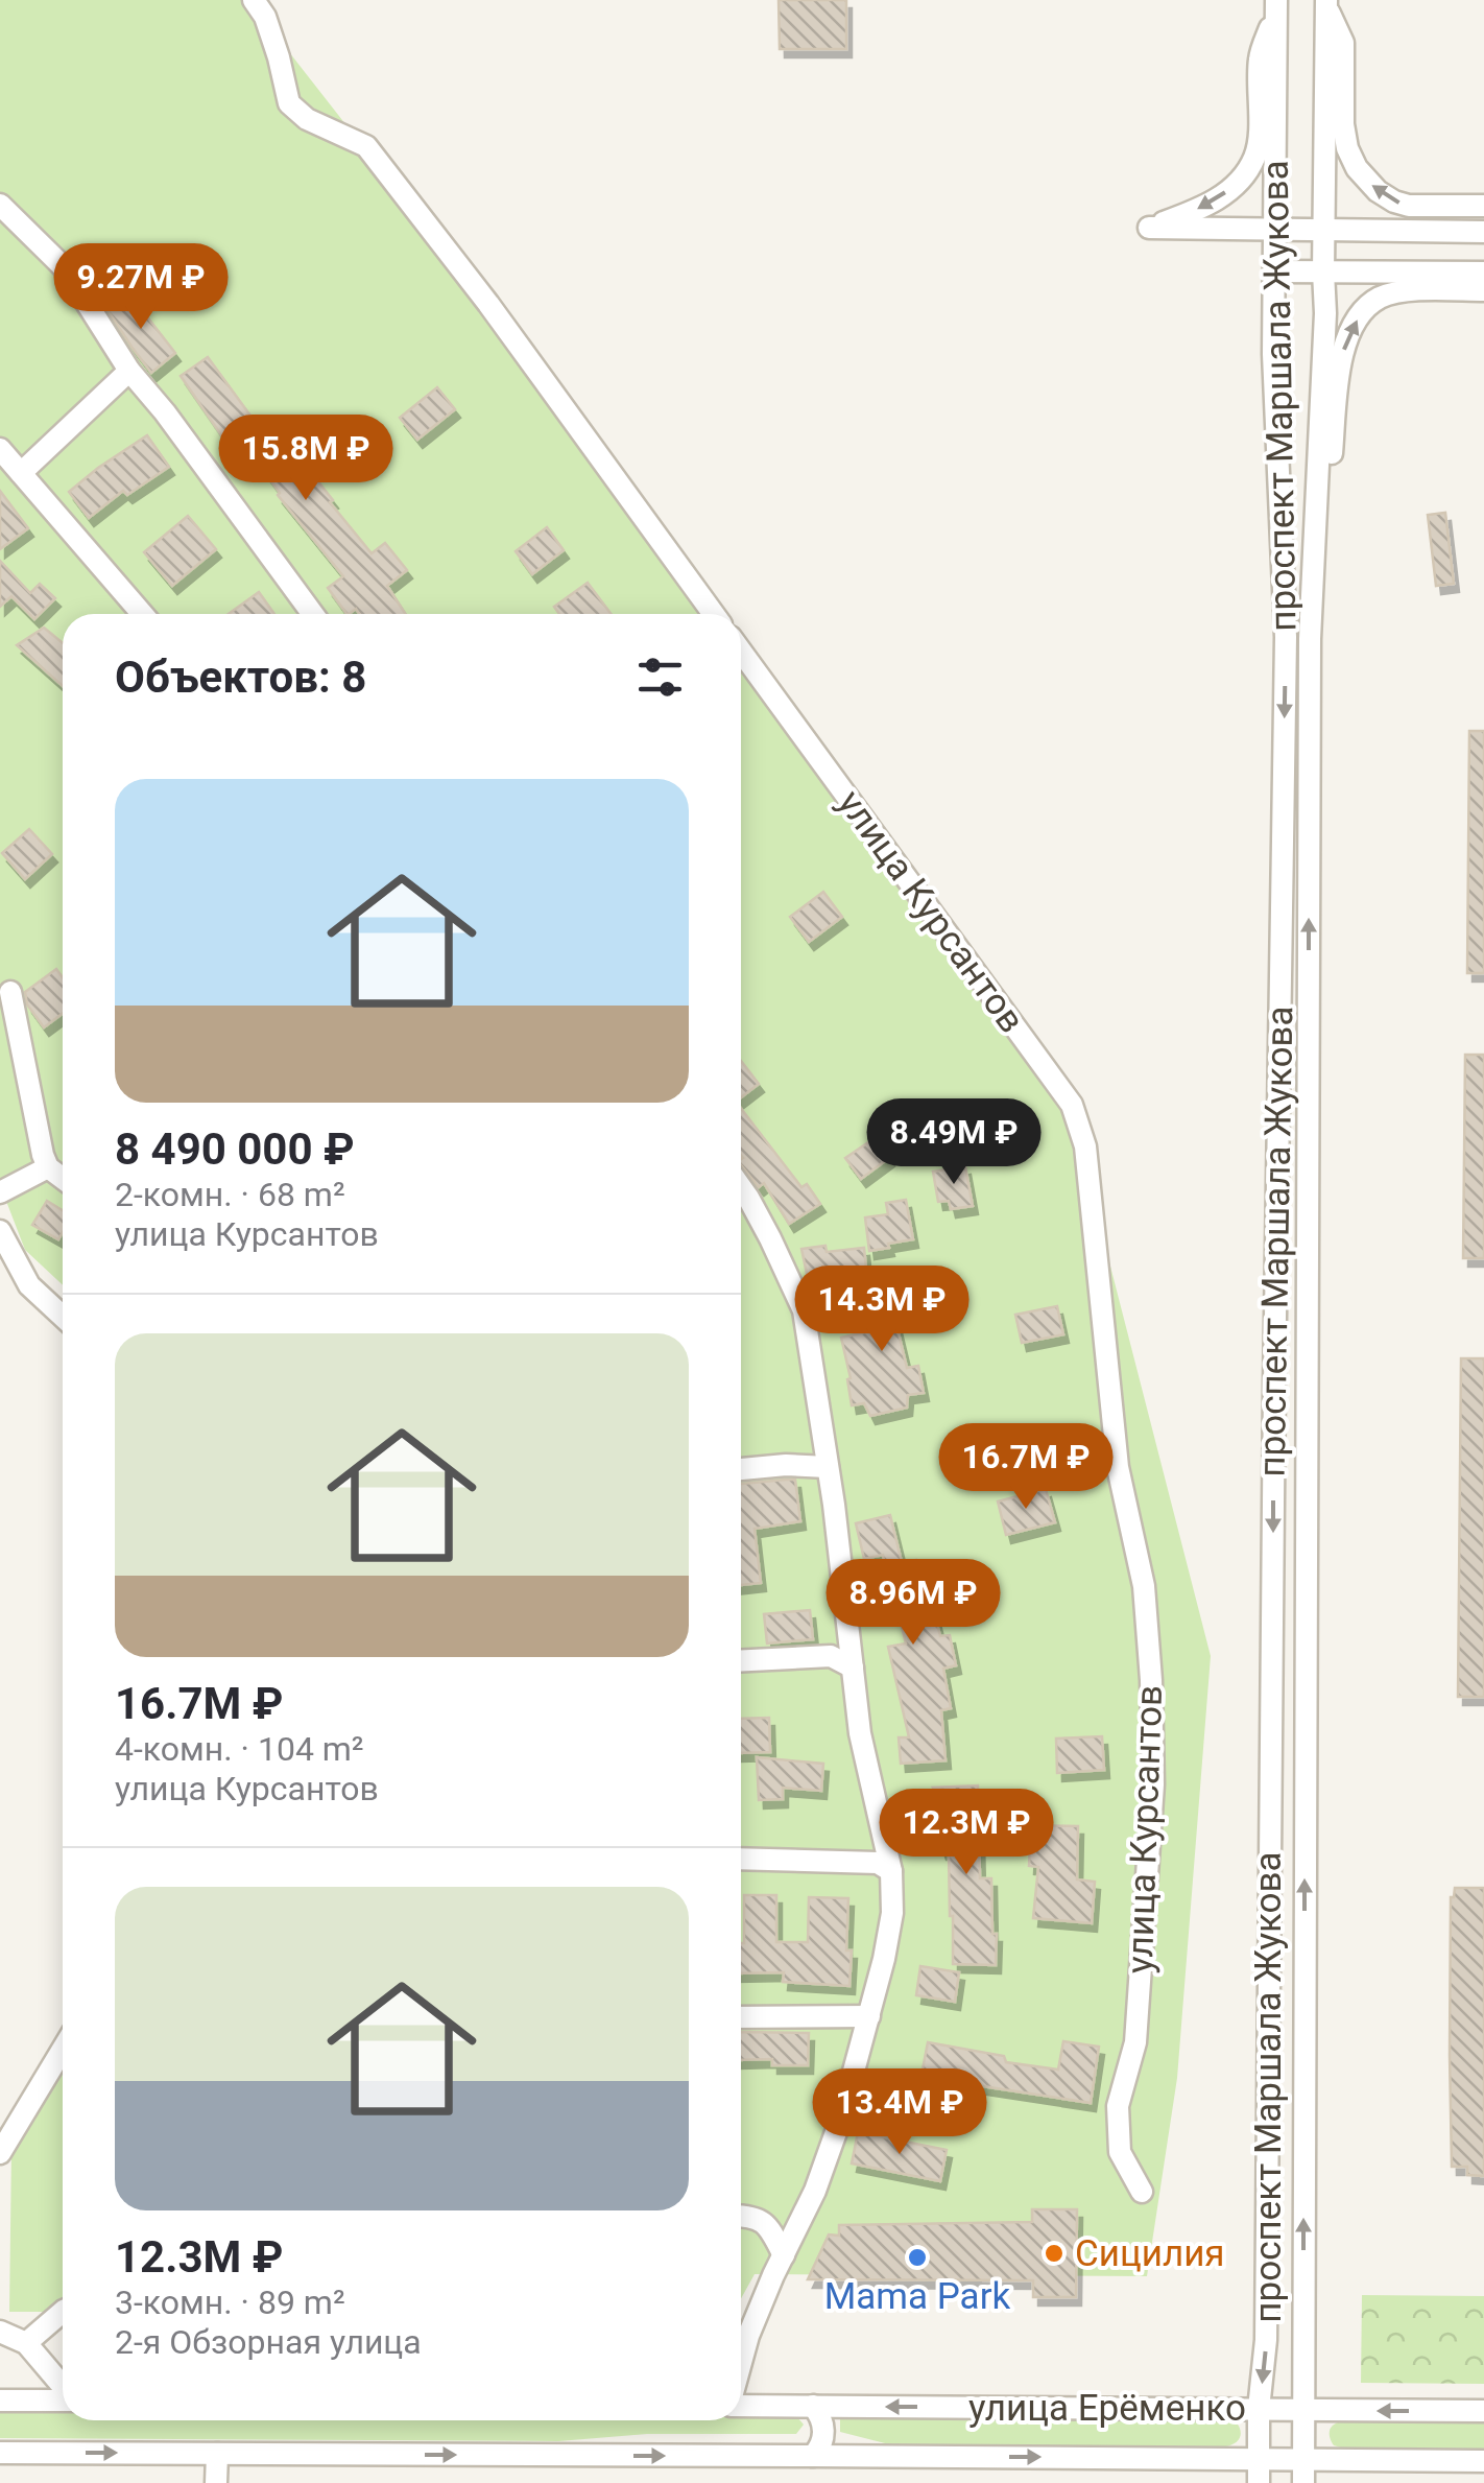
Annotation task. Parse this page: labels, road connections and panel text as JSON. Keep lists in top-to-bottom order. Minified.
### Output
{"streets":{"street":["проспект Маршала Жукова","улица Курсантов","улица Ерёменко"]},"crossings":[["проспект Маршала Жукова","улица Ерёменко"]],"places":["Сицилия","Mama Park"],"page":{"price":["9.27M ₽","15.8M ₽","8.49M ₽","14.3M ₽","16.7M ₽","8.96M ₽","12.3M ₽","13.4M ₽"],"heading":"Объектов: 8","list":[{"name":"8 490 000 ₽","note":"2-комн. · 68 m² · улица Курсантов"},{"name":"16.7M ₽","note":"4-комн. · 104 m² · улица Курсантов"},{"name":"12.3M ₽","note":"3-комн. · 89 m² · 2-я Обзорная улица"}]}}
